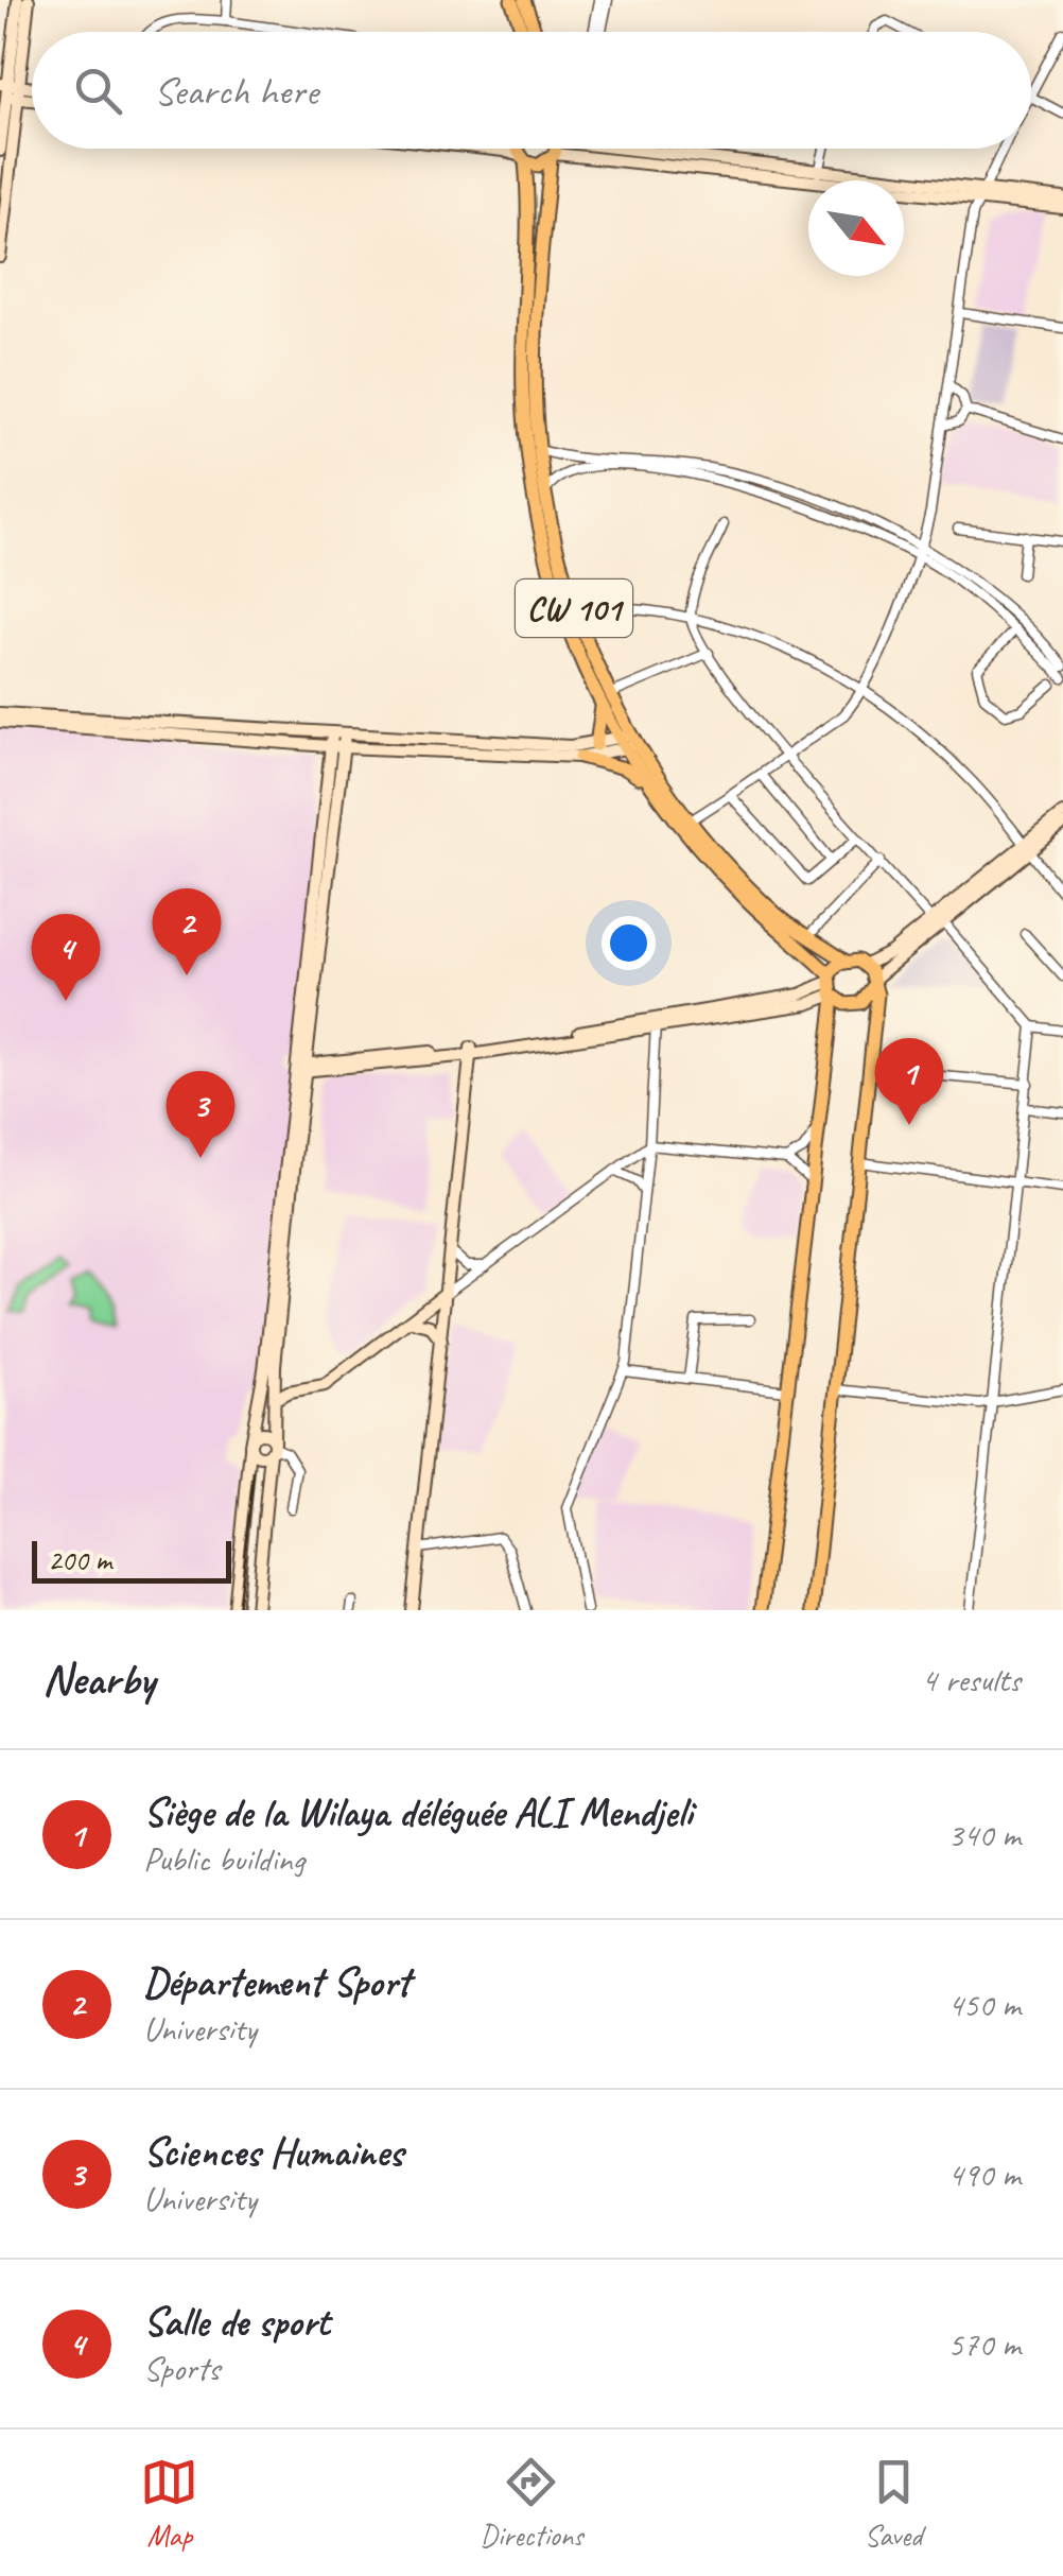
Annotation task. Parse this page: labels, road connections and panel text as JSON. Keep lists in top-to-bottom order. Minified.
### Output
{"streets":{"main road":["CW 101"]},"scale_bar":"200 m","north":"bottom right","page":{"search":"Search here","pins":["2","4","1","3"],"scale":"200 m","heading":["Nearby","4 results"],"list":[{"mark":"1","name":"Siège de la Wilaya déléguée ALI Mendjeli","note":"Public building","value":"340 m"},{"mark":"2","name":"Département Sport","note":"University","value":"450 m"},{"mark":"3","name":"Sciences Humaines","note":"University","value":"490 m"},{"mark":"4","name":"Salle de sport","note":"Sports","value":"570 m"}],"nav":["Map","Directions","Saved"]}}
